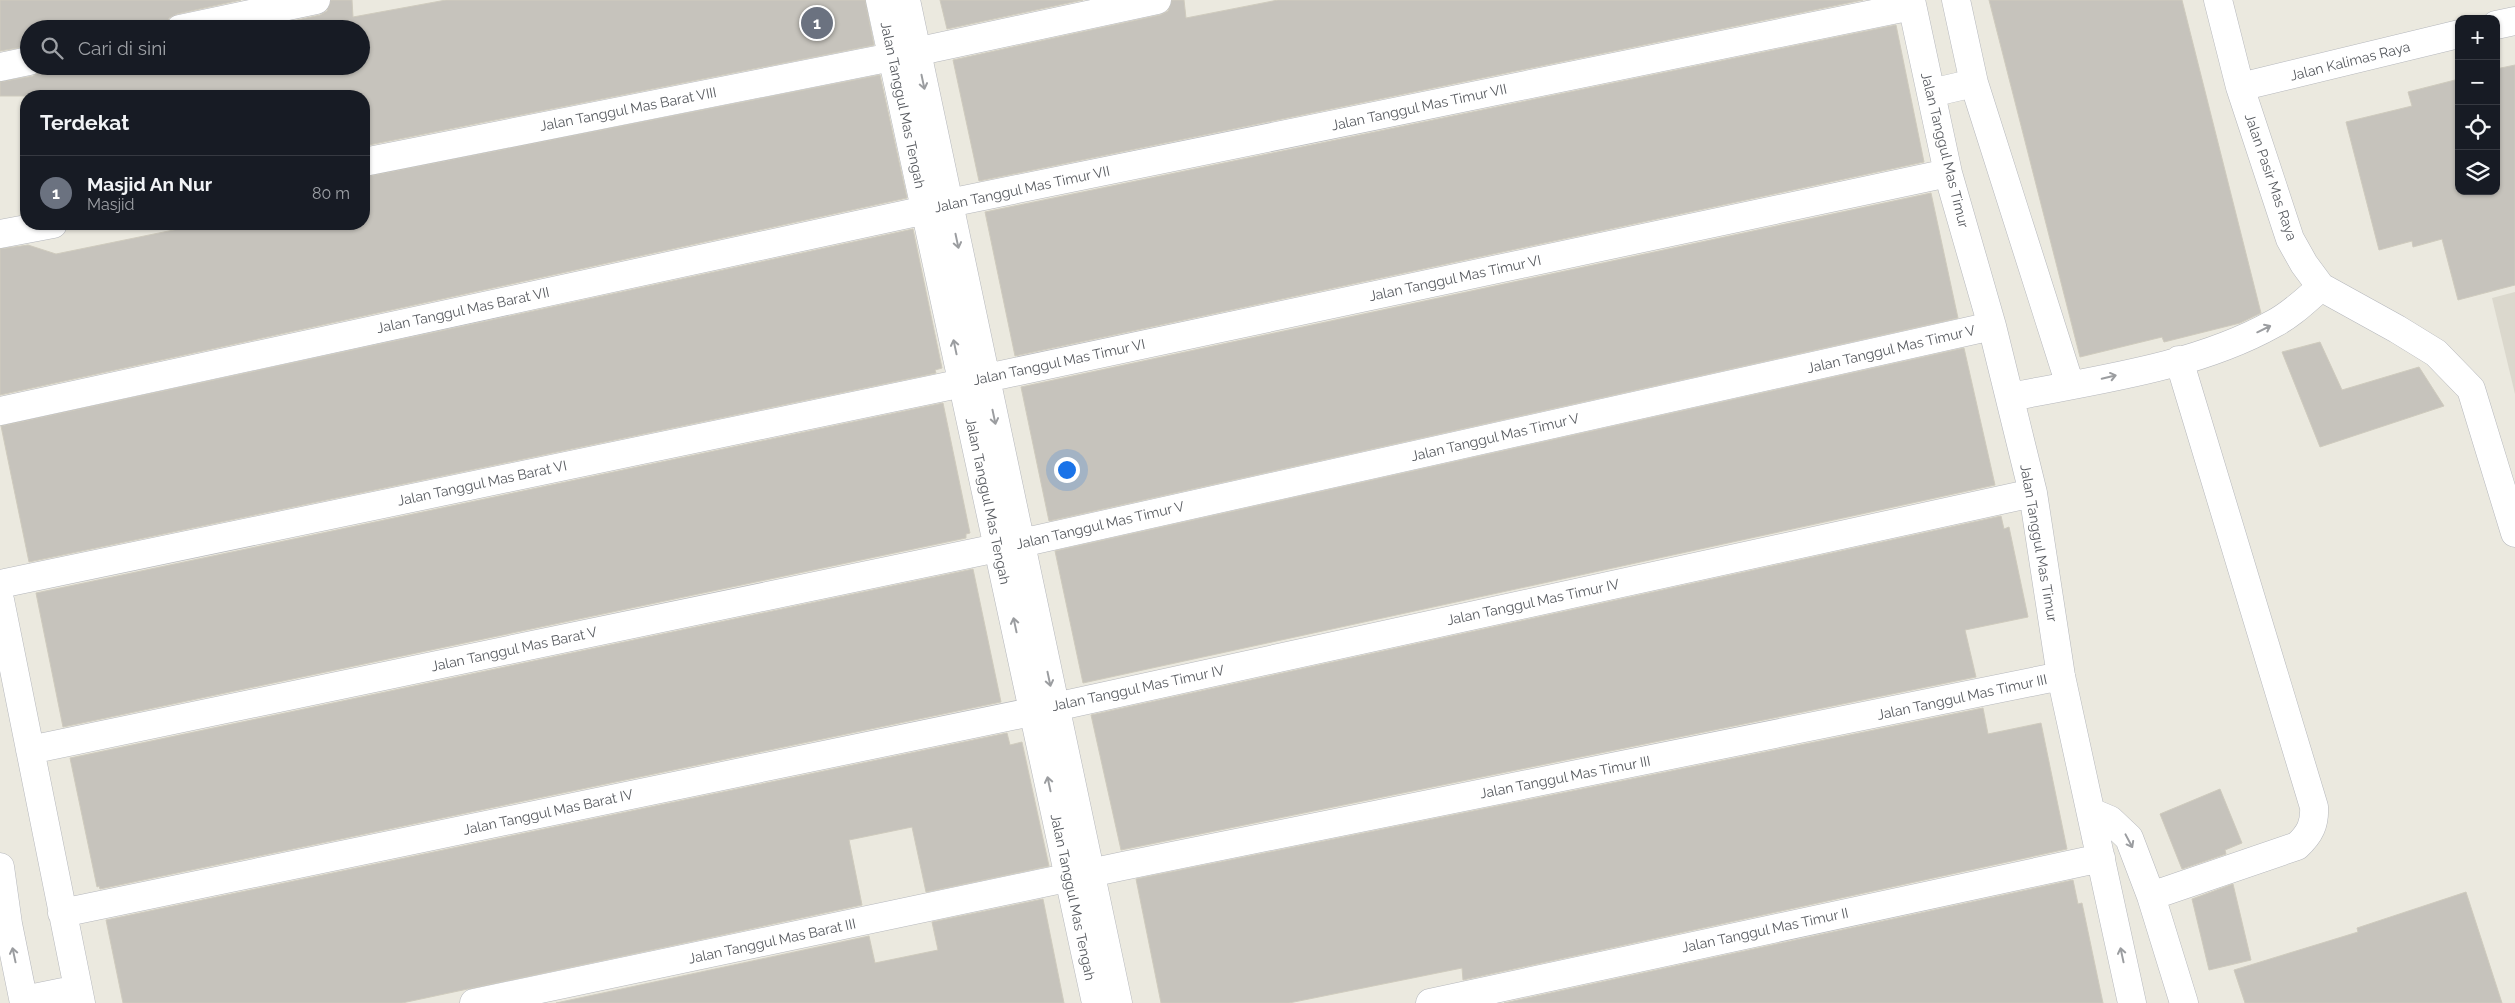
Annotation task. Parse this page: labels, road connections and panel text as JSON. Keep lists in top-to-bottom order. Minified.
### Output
{"streets":{"street":["Jalan Kalimas Raya","Jalan Tanggul Mas Tengah","Jalan Tanggul Mas Timur VII","Jalan Tanggul Mas Barat VIII","Jalan Tanggul Mas Timur","Jalan Pasir Mas Raya","Jalan Tanggul Mas Timur VI","Jalan Tanggul Mas Barat VII","Jalan Tanggul Mas Timur V","Jalan Tanggul Mas Barat VI","Jalan Tanggul Mas Timur IV","Jalan Tanggul Mas Barat V","Jalan Tanggul Mas Timur III","Jalan Tanggul Mas Barat IV","Jalan Tanggul Mas Timur II","Jalan Tanggul Mas Barat III"]},"crossings":[["Jalan Kalimas Raya","Jalan Pasir Mas Raya"],["Jalan Tanggul Mas Tengah","Jalan Tanggul Mas Timur VII"],["Jalan Tanggul Mas Tengah","Jalan Tanggul Mas Barat VIII"],["Jalan Tanggul Mas Tengah","Jalan Tanggul Mas Timur VI"],["Jalan Tanggul Mas Tengah","Jalan Tanggul Mas Barat VII"],["Jalan Tanggul Mas Tengah","Jalan Tanggul Mas Timur V"],["Jalan Tanggul Mas Tengah","Jalan Tanggul Mas Barat VI"],["Jalan Tanggul Mas Tengah","Jalan Tanggul Mas Timur IV"],["Jalan Tanggul Mas Tengah","Jalan Tanggul Mas Barat V"],["Jalan Tanggul Mas Tengah","Jalan Tanggul Mas Timur III"],["Jalan Tanggul Mas Tengah","Jalan Tanggul Mas Barat IV"],["Jalan Tanggul Mas Tengah","Jalan Tanggul Mas Barat III"],["Jalan Tanggul Mas Timur VII","Jalan Tanggul Mas Timur"],["Jalan Tanggul Mas Timur VII","Jalan Tanggul Mas Barat VII"],["Jalan Tanggul Mas Timur","Jalan Tanggul Mas Timur VI"],["Jalan Tanggul Mas Timur","Jalan Tanggul Mas Timur V"],["Jalan Tanggul Mas Timur","Jalan Tanggul Mas Timur IV"],["Jalan Tanggul Mas Timur","Jalan Tanggul Mas Timur III"],["Jalan Tanggul Mas Timur","Jalan Tanggul Mas Timur II"],["Jalan Tanggul Mas Timur VI","Jalan Tanggul Mas Barat VI"],["Jalan Tanggul Mas Timur V","Jalan Tanggul Mas Barat V"],["Jalan Tanggul Mas Timur IV","Jalan Tanggul Mas Barat IV"],["Jalan Tanggul Mas Timur III","Jalan Tanggul Mas Barat III"]],"page":{"pins":"1","map_buttons":["+","−"],"search":"Cari di sini","heading":"Terdekat","list":[{"mark":"1","name":"Masjid An Nur","note":"Masjid","value":"80 m"}]}}
